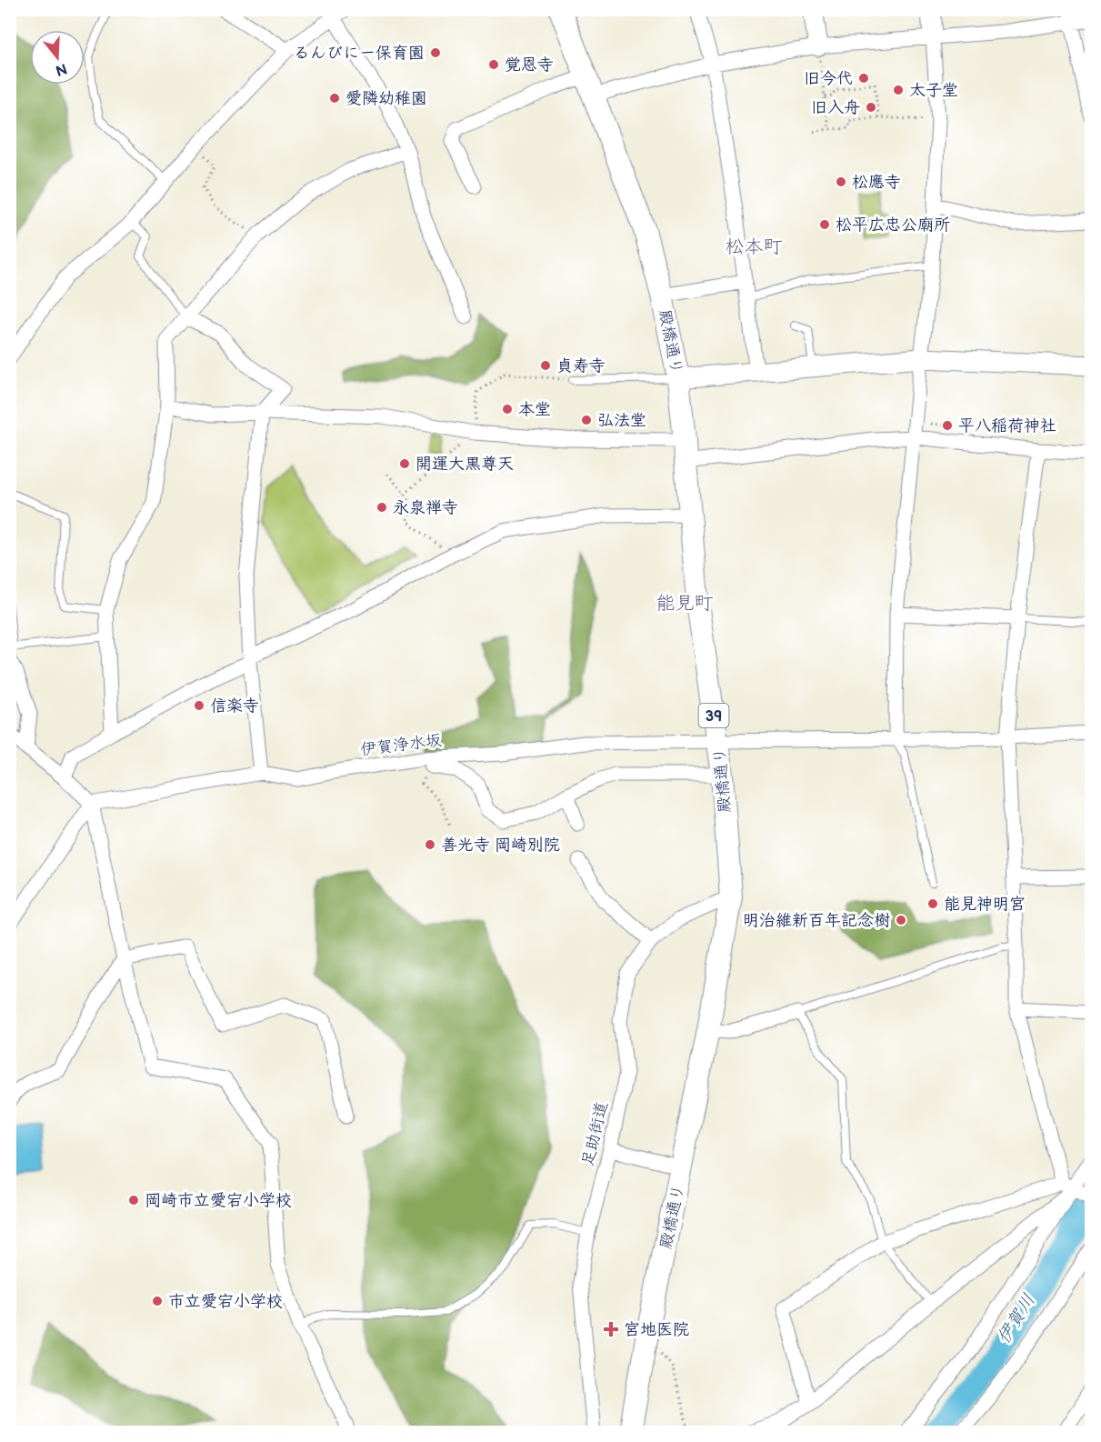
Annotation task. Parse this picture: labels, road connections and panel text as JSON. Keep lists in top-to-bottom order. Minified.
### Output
{"streets":{"main road":["殿橋通り","39"],"street":["伊賀浄水坂","足助街道"]},"crossings":[["殿橋通り","伊賀浄水坂"],["殿橋通り","足助街道"]],"districts":["松本町","能見町"],"water":["伊賀川"],"places":{"other":["るんびにー保育園","覚恩寺","旧今代","太子堂","愛隣幼稚園","旧入舟","松應寺","松平広忠公廟所","貞寿寺","本堂","弘法堂","平八稲荷神社","開運大黒尊天","永泉禅寺","信楽寺","善光寺 岡崎別院","能見神明宮","明治維新百年記念樹","岡崎市立愛宕小学校","市立愛宕小学校"],"health":["宮地医院"]},"north":"bottom"}
